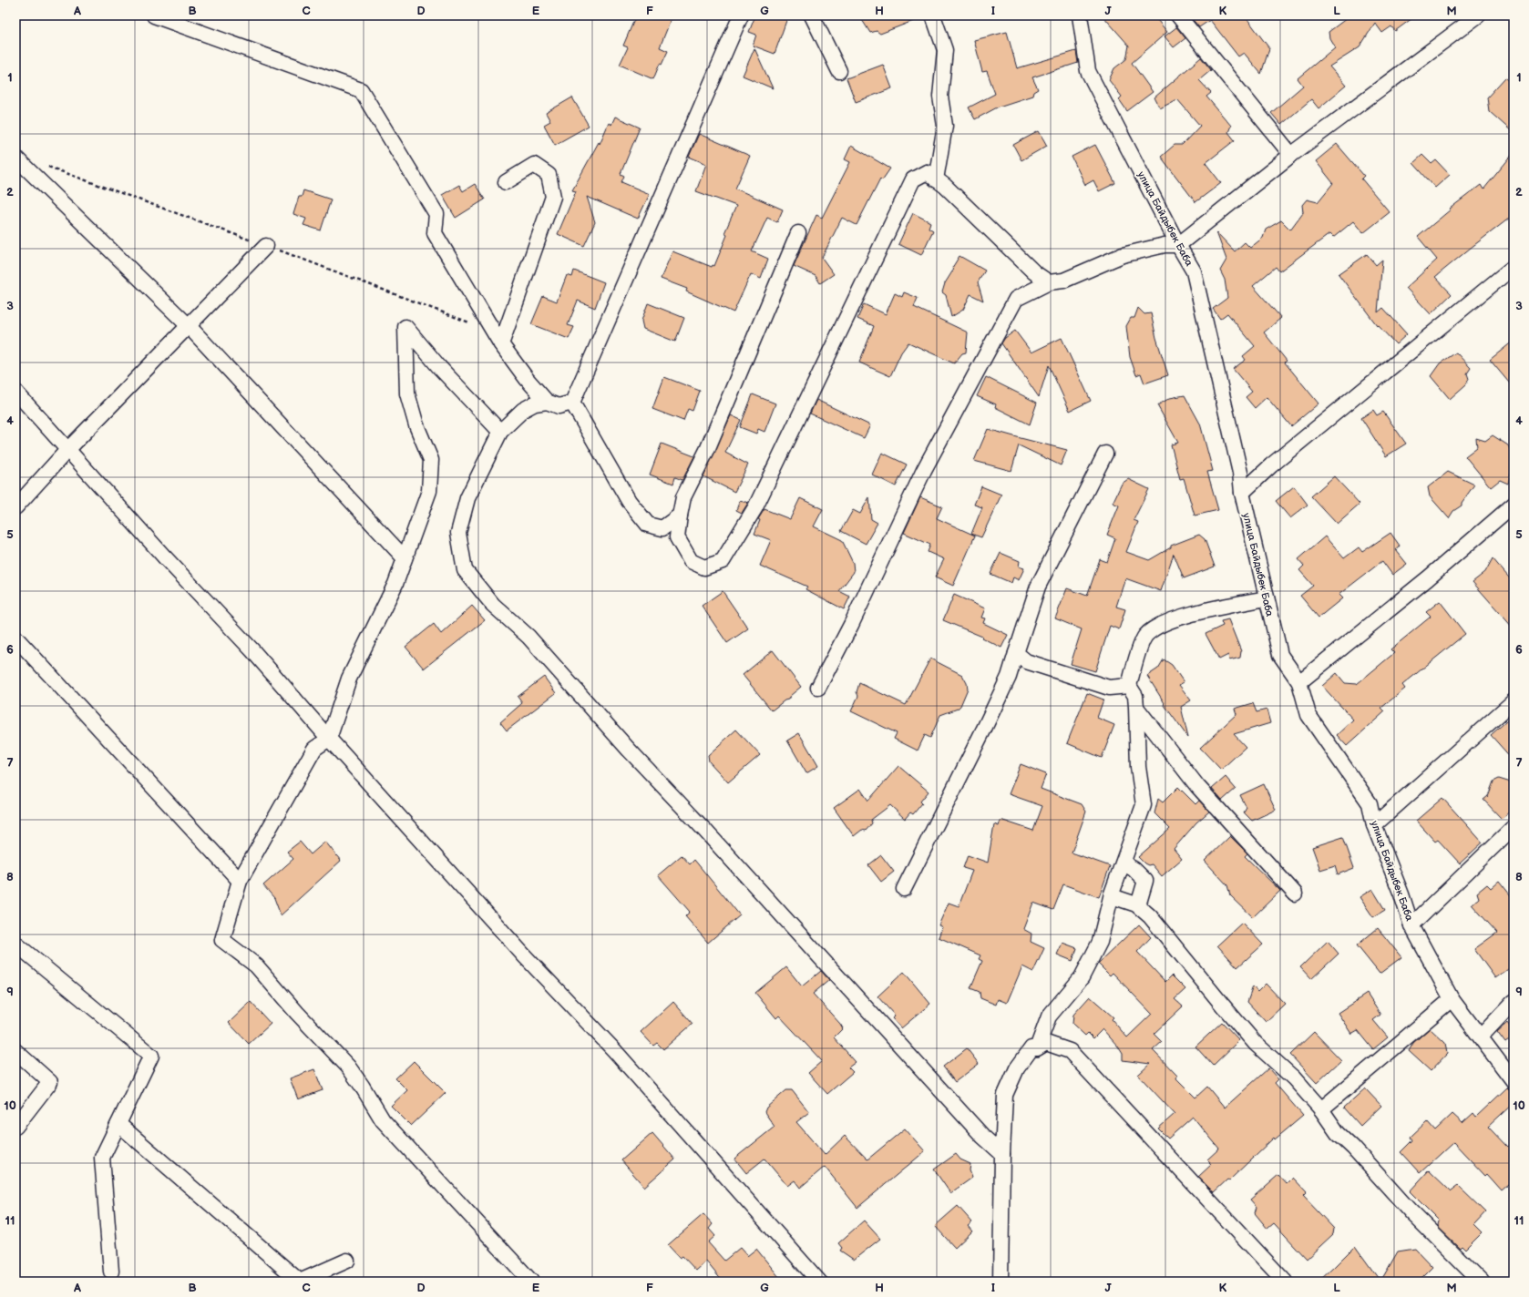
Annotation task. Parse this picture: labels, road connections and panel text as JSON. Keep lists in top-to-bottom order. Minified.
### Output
{"streets":{"street":["улица Байдыбек Баба"]},"grid":{"columns":["A","B","C","D","E","F","G","H","I","J","K","L","M"],"rows":["1","2","3","4","5","6","7","8","9","10","11"]}}
